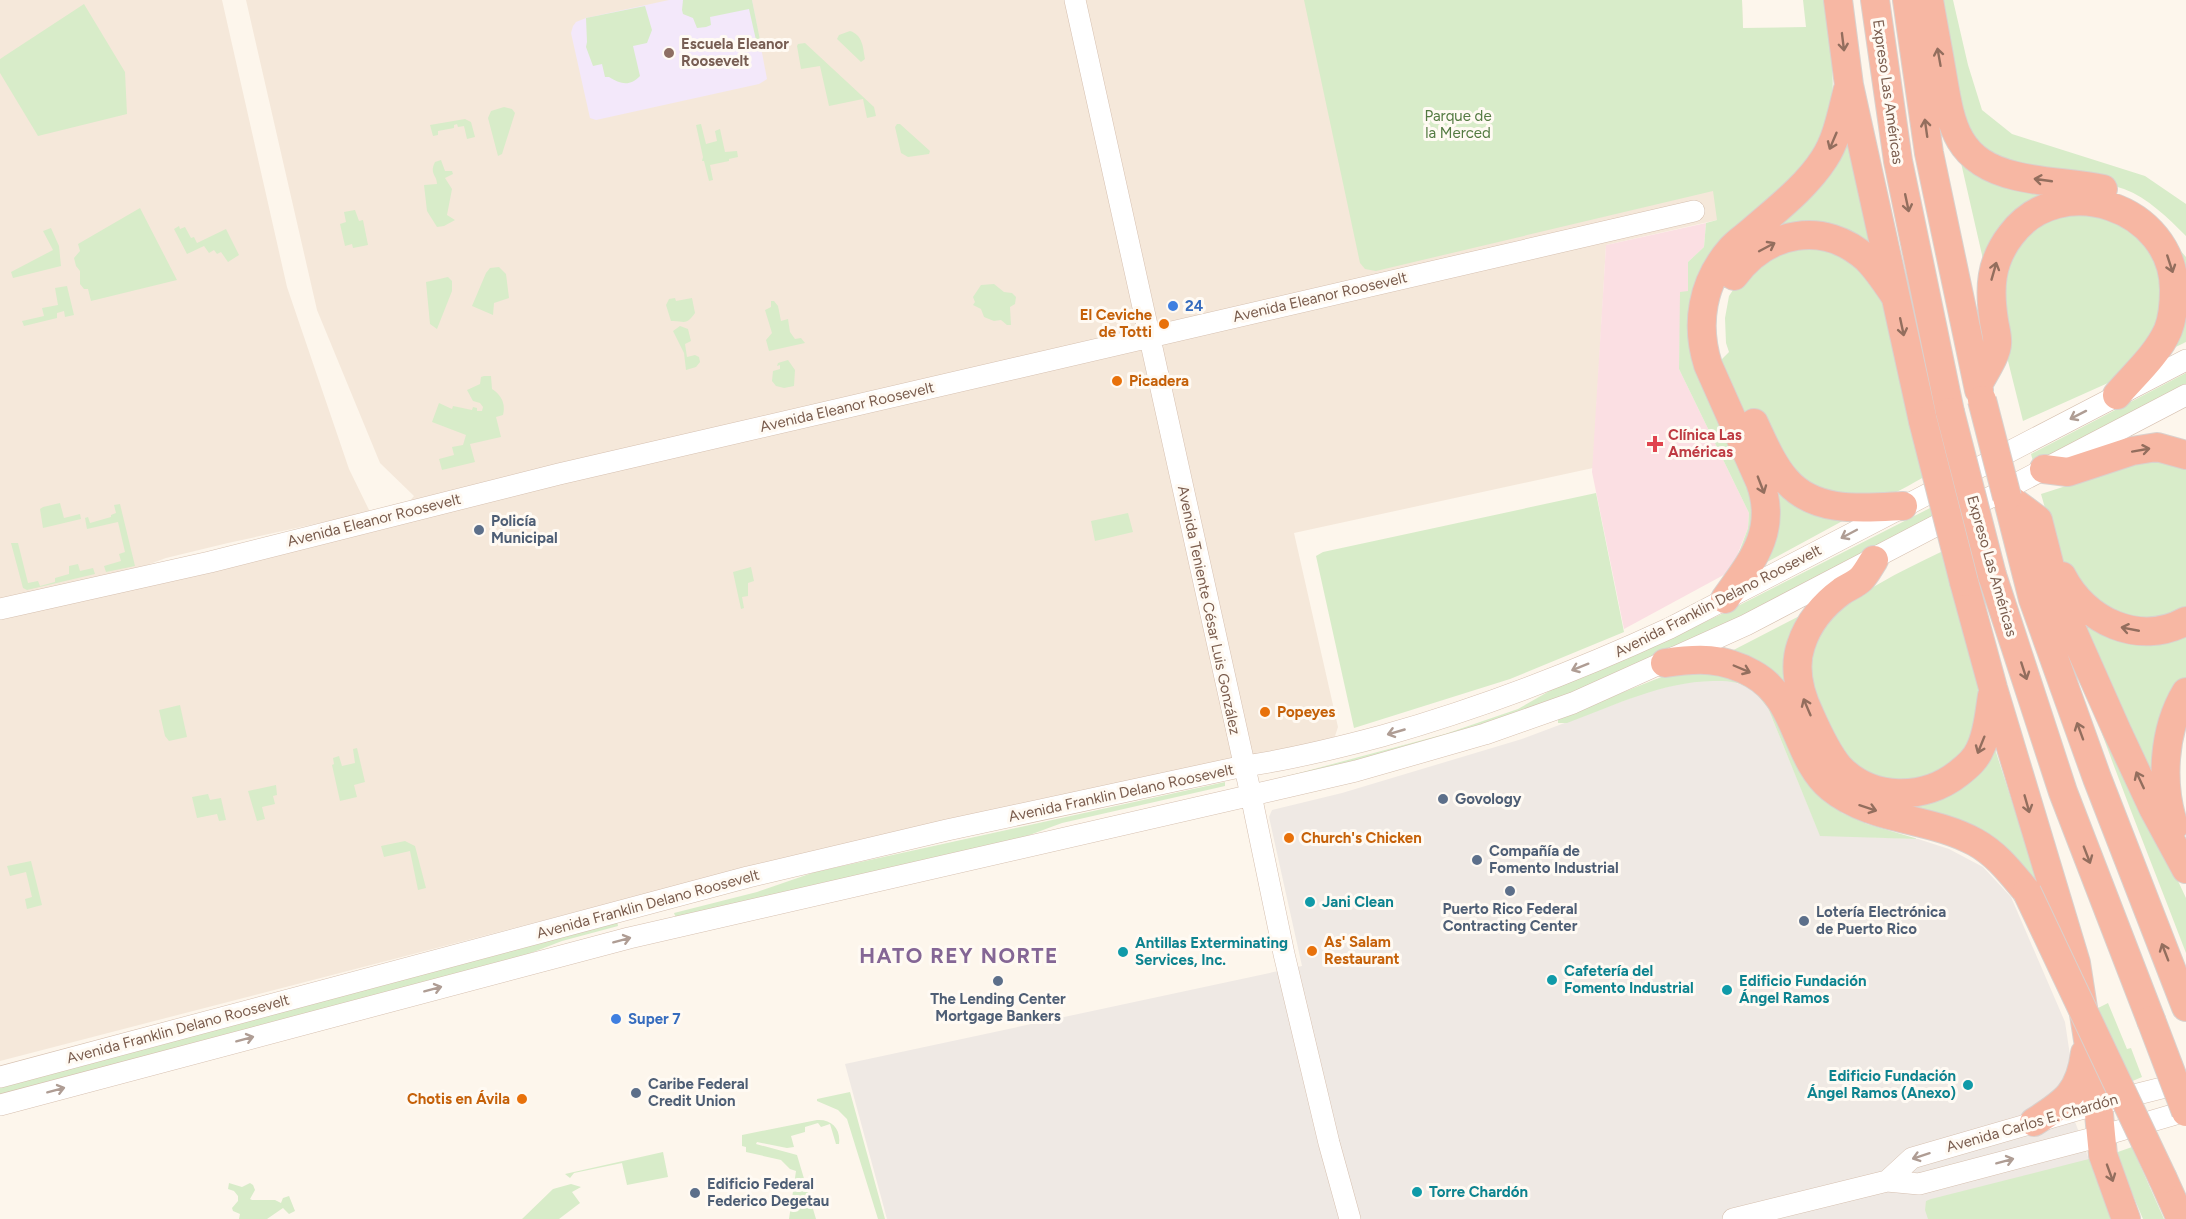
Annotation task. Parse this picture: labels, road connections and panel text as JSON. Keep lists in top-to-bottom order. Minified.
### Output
{"streets":{"highway":["Expreso Las Américas"],"main road":["Avenida Eleanor Roosevelt","Avenida Franklin Delano Roosevelt","Avenida Teniente César Luis González","Avenida Carlos E. Chardón"]},"crossings":[["Expreso Las Américas","Avenida Carlos E. Chardón"],["Avenida Eleanor Roosevelt","Avenida Teniente César Luis González"],["Avenida Franklin Delano Roosevelt","Avenida Teniente César Luis González"]],"districts":["HATO REY NORTE"],"parks":["Parque de la Merced"],"places":{"other":["Escuela Eleanor Roosevelt","24","El Ceviche de Totti","Picadera","Policía Municipal","Popeyes","Govology","Church's Chicken","Compañía de Fomento Industrial","Puerto Rico Federal Contracting Center","Jani Clean","Lotería Electrónica de Puerto Rico","As' Salam Restaurant","Antillas Exterminating Services, Inc.","Cafetería del Fomento Industrial","The Lending Center Mortgage Bankers","Edificio Fundación Ángel Ramos","Super 7","Edificio Fundación Ángel Ramos (Anexo)","Caribe Federal Credit Union","Chotis en Ávila","Torre Chardón","Edificio Federal Federico Degetau"],"health":["Clínica Las Américas"]}}
